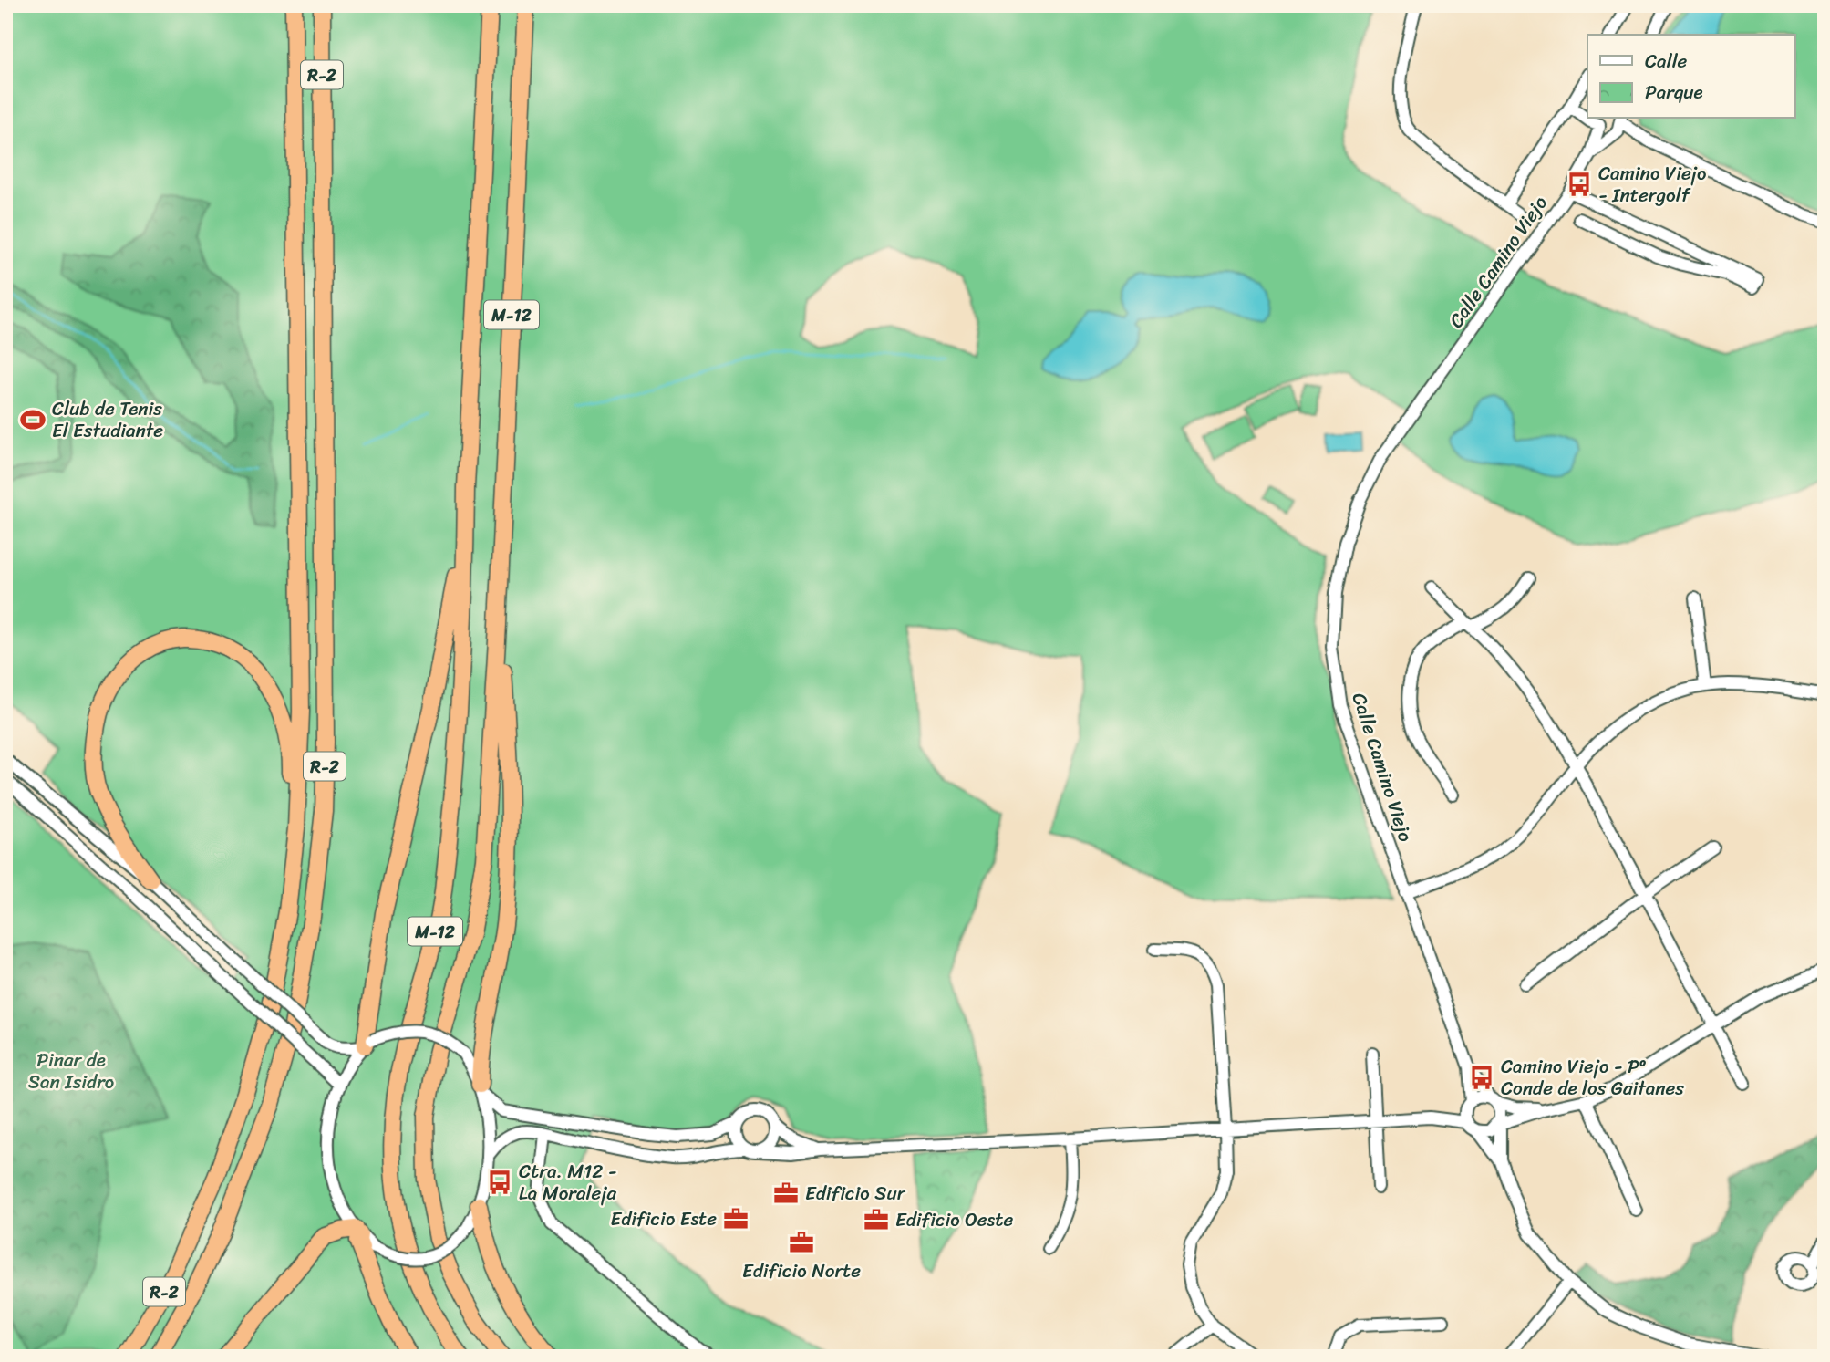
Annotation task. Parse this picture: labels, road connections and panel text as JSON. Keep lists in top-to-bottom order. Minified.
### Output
{"streets":{"highway":["R-2","M-12"],"street":["Calle Camino Viejo"]},"parks":["Pinar de San Isidro"],"places":{"bus stop":["Camino Viejo - Intergolf","Camino Viejo - Pº Conde de los Gaitanes","Ctra. M12 - La Moraleja"],"sports":["Club de Tenis El Estudiante"],"office":["Edificio Sur","Edificio Este","Edificio Oeste","Edificio Norte"]},"legend":["Calle","Parque"]}
